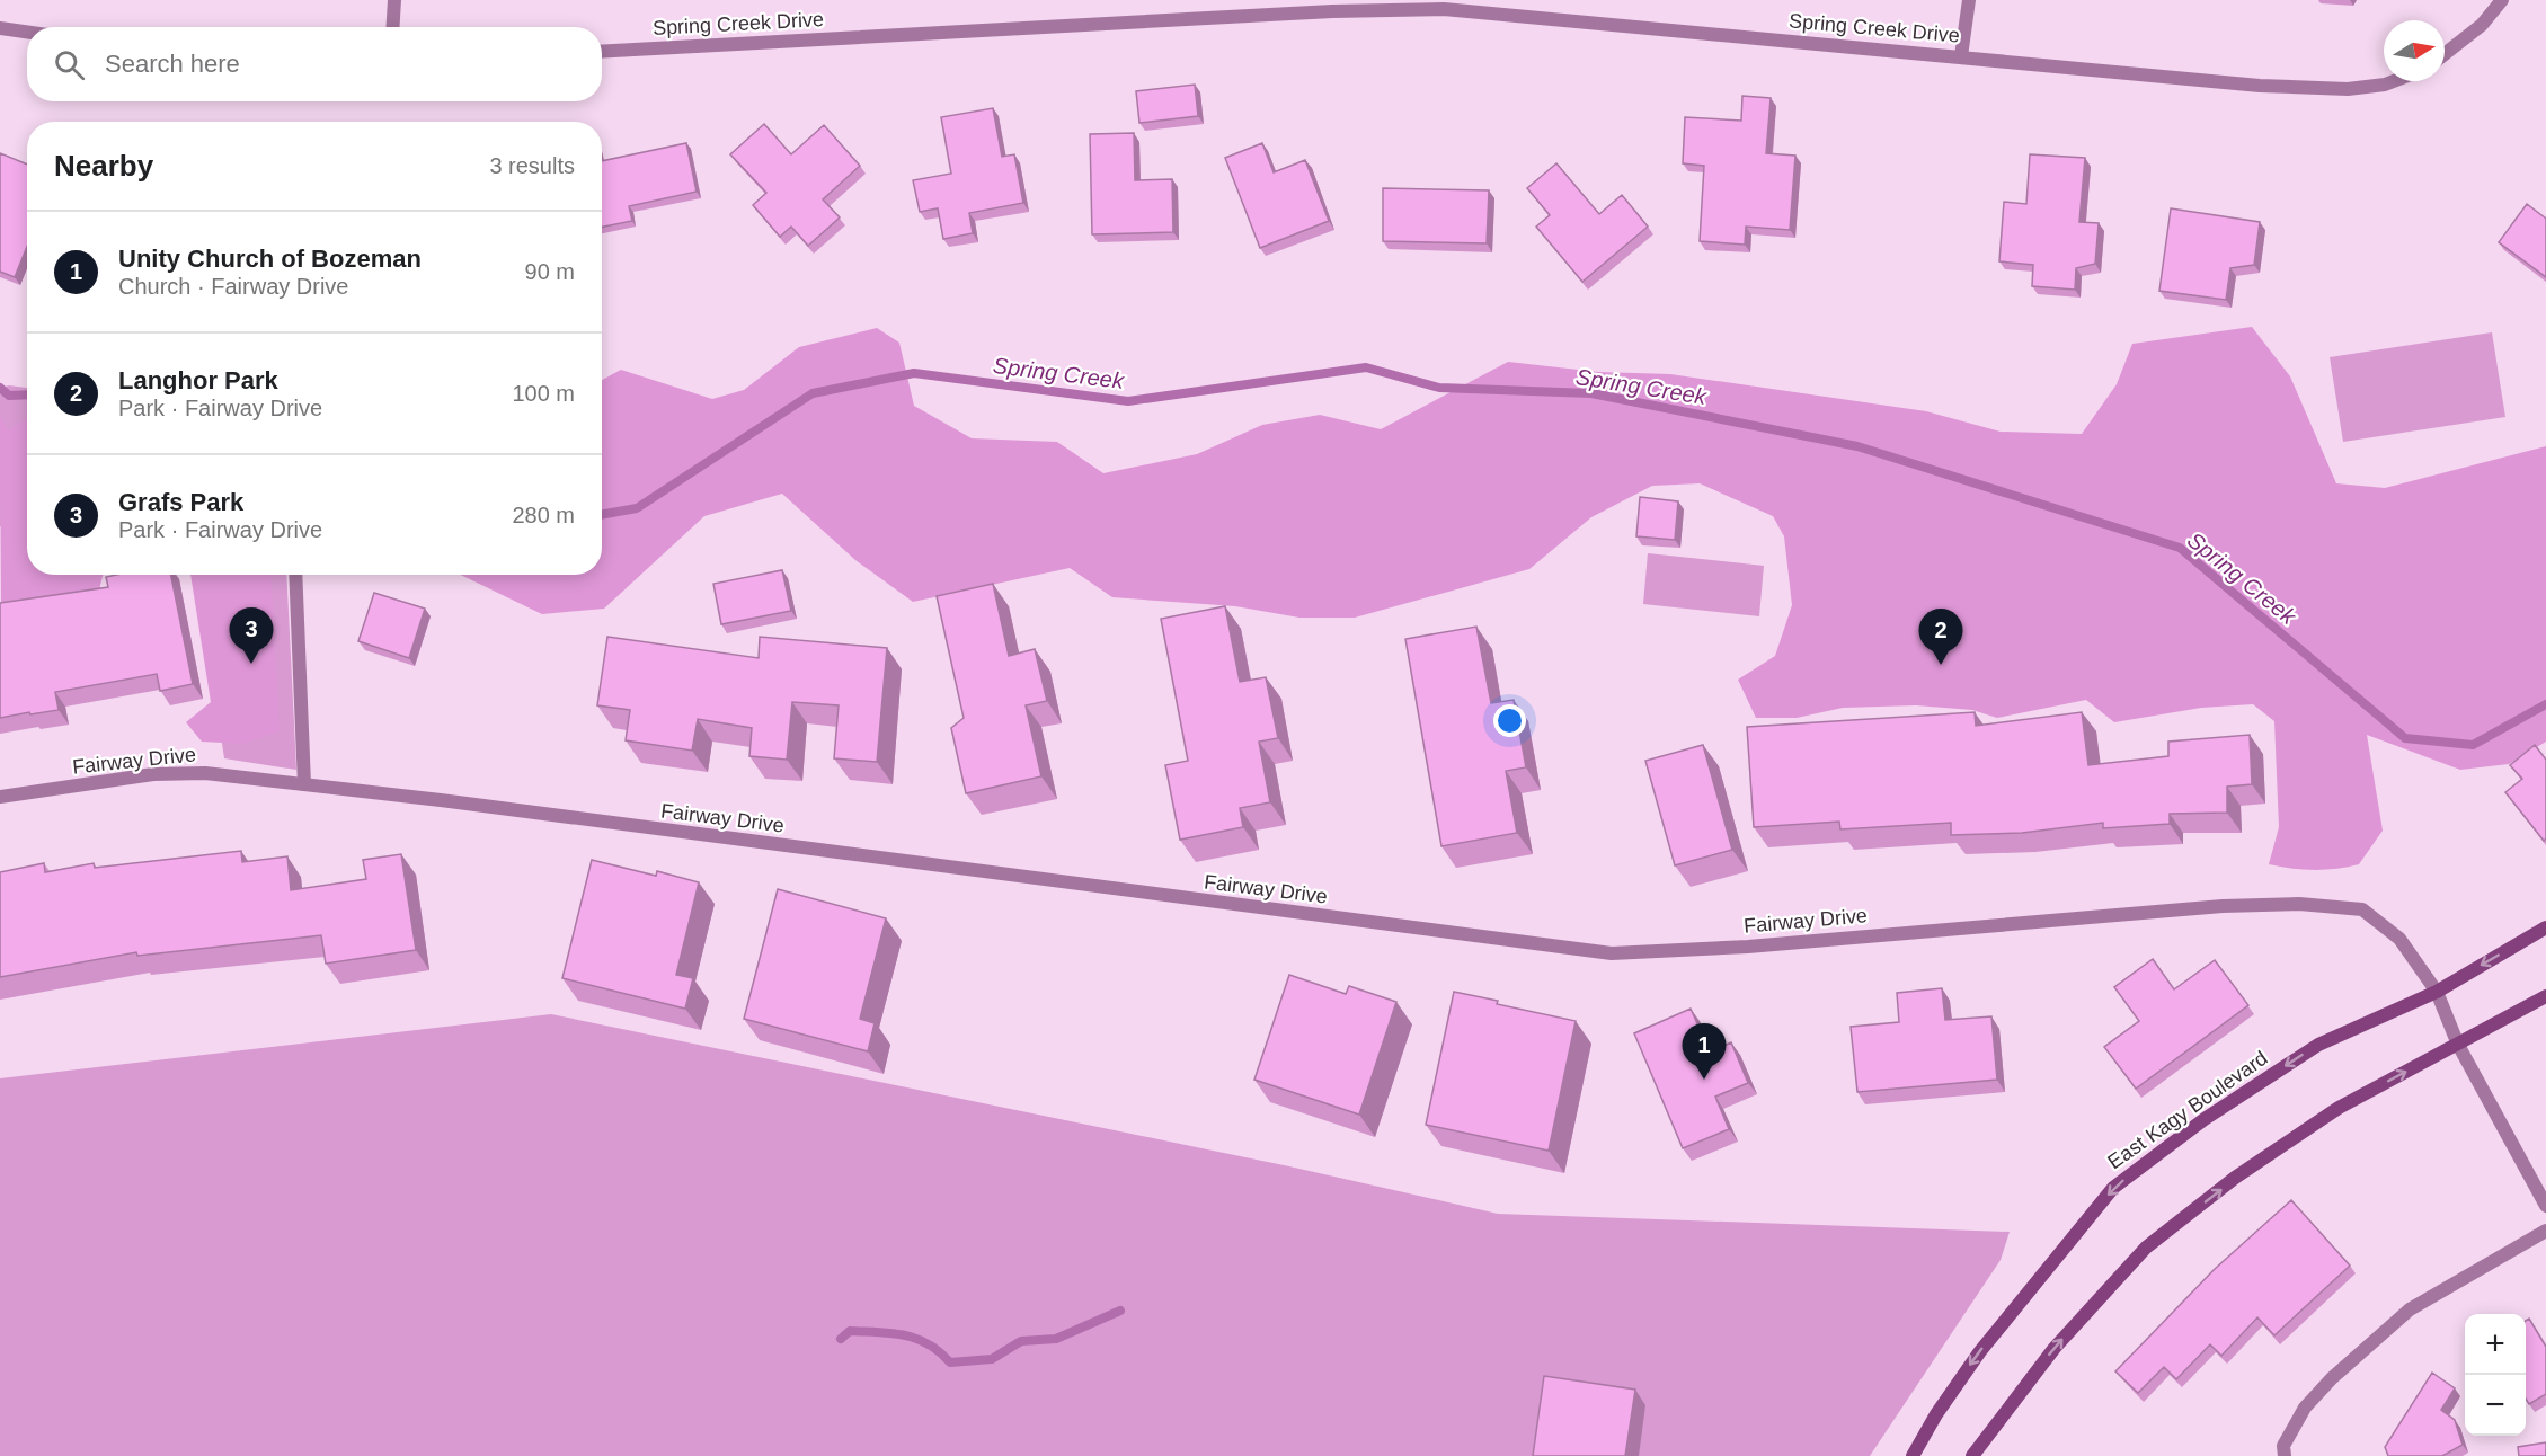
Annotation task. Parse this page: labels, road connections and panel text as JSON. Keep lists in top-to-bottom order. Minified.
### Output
{"streets":{"main road":["East Kagy Boulevard"],"street":["Spring Creek Drive","Fairway Drive"]},"crossings":[["Fairway Drive","East Kagy Boulevard"]],"water":["Spring Creek"],"north":"right","page":{"search":"Search here","heading":["Nearby","3 results"],"list":[{"mark":"1","name":"Unity Church of Bozeman","note":"Church · Fairway Drive","value":"90 m"},{"mark":"2","name":"Langhor Park","note":"Park · Fairway Drive","value":"100 m"},{"mark":"3","name":"Grafs Park","note":"Park · Fairway Drive","value":"280 m"}],"pins":["3","2","1"],"map_buttons":["+","−"]}}
